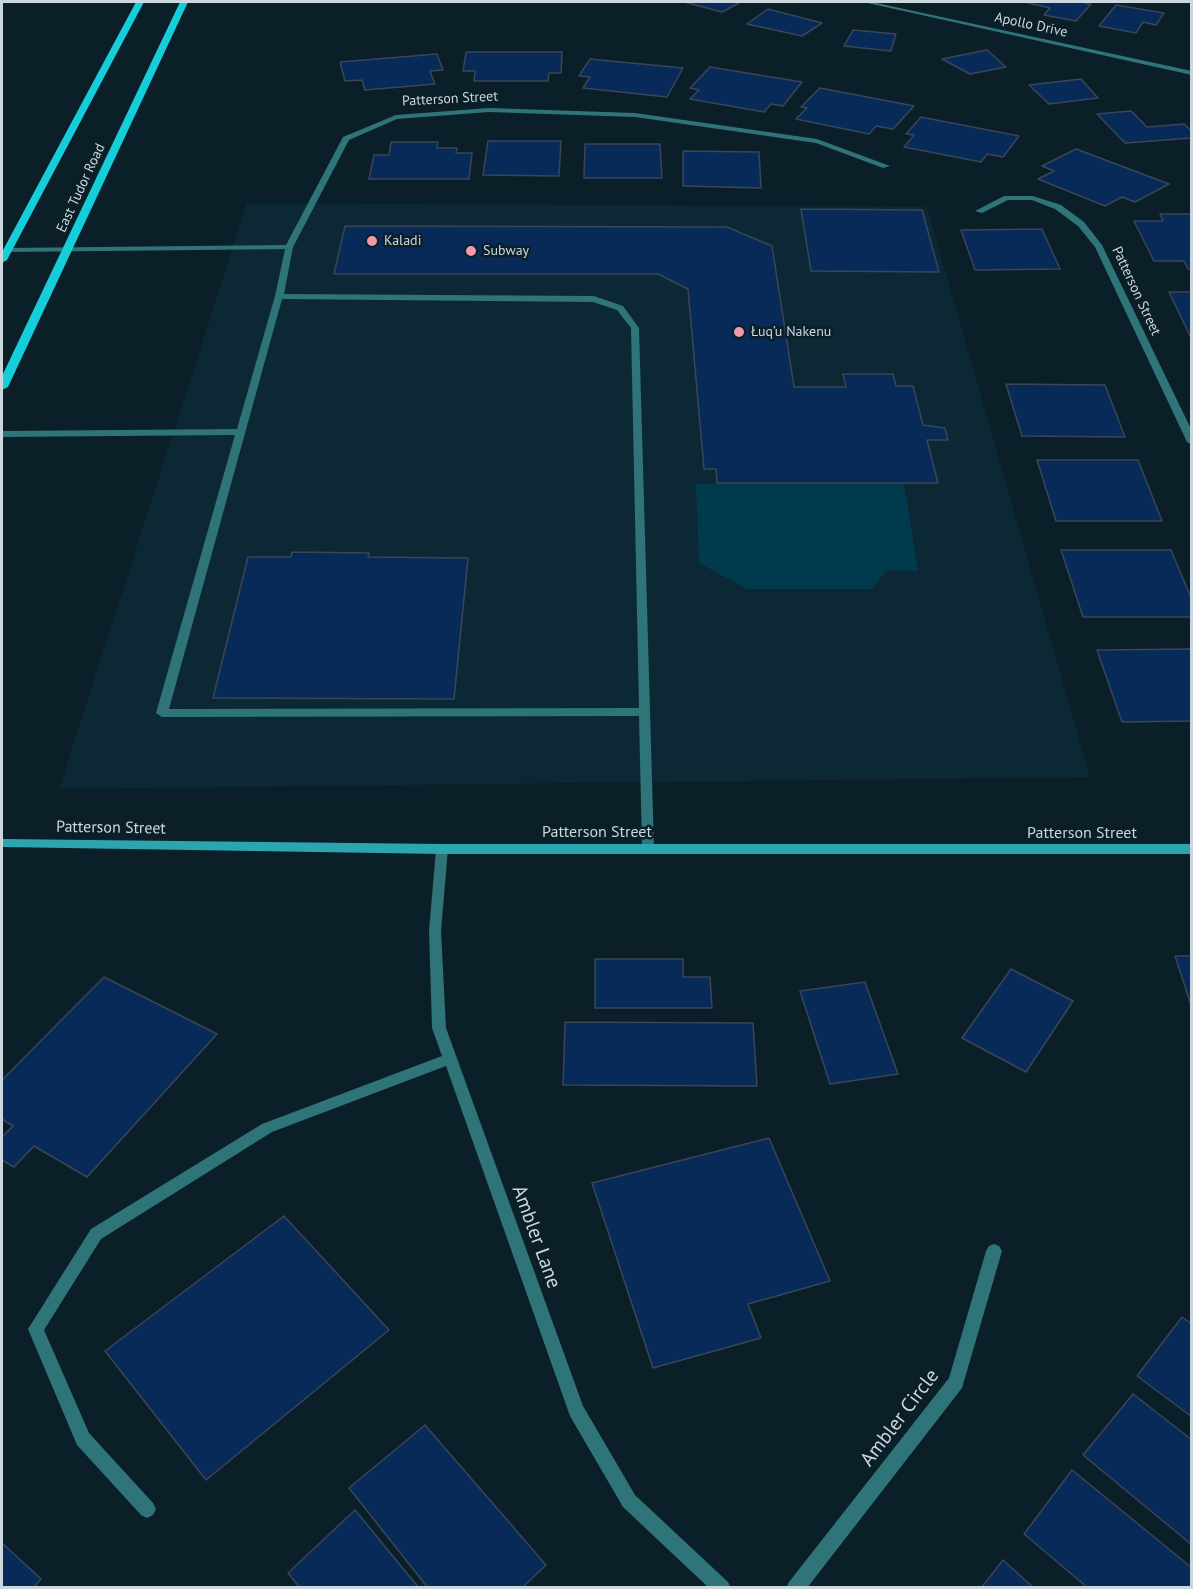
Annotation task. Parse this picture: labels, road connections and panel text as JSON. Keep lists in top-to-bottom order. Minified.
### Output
{"streets":{"main road":["East Tudor Road"],"street":["Apollo Drive","Patterson Street","Ambler Lane","Ambler Circle"]},"crossings":[["Patterson Street","Ambler Lane"]],"places":["Kaladi","Subway","Łuq’u Nakenu"]}
